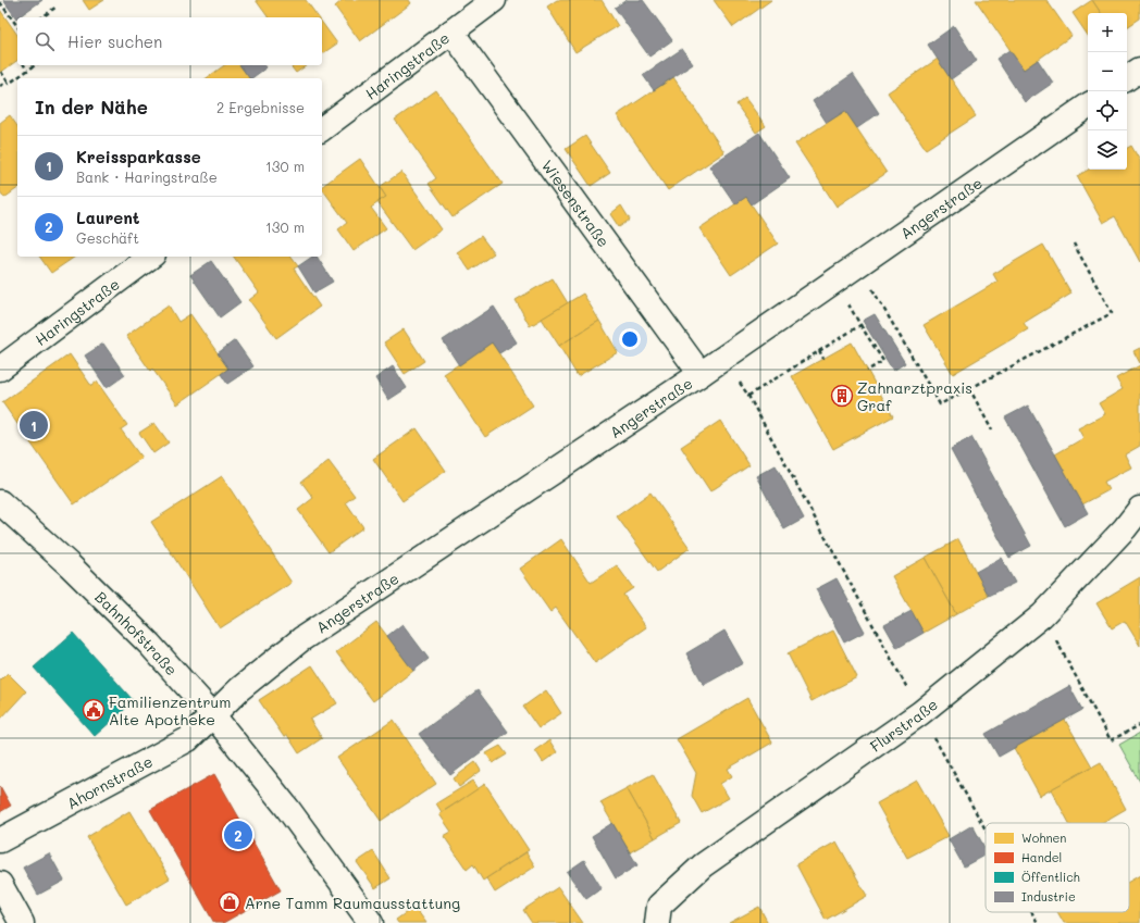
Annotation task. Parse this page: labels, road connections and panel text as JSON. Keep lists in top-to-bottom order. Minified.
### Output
{"streets":{"street":["Haringstraße","Wiesenstraße","Angerstraße","Bahnhofstraße","Flurstraße","Ahornstraße"]},"crossings":[["Haringstraße","Wiesenstraße"],["Wiesenstraße","Angerstraße"],["Angerstraße","Bahnhofstraße"],["Angerstraße","Ahornstraße"],["Bahnhofstraße","Ahornstraße"]],"places":{"building":["Zahnarztpraxis Graf"],"public building":["Familienzentrum Alte Apotheke"],"shop":["Arne Tamm Raumausstattung"]},"legend":["Wohnen","Handel","Öffentlich","Industrie"],"page":{"map_buttons":["+","−"],"search":"Hier suchen","heading":["In der Nähe","2 Ergebnisse"],"list":[{"mark":"1","name":"Kreissparkasse","note":"Bank · Haringstraße","value":"130 m"},{"mark":"2","name":"Laurent","note":"Geschäft","value":"130 m"}],"pins":["1","2"]}}
